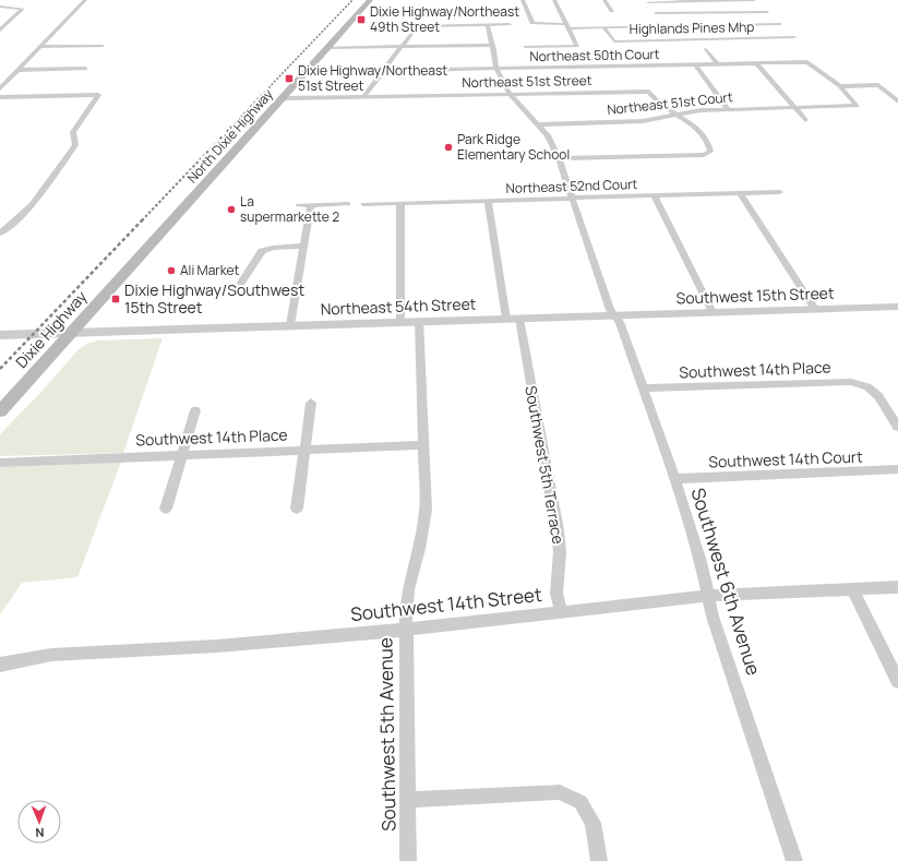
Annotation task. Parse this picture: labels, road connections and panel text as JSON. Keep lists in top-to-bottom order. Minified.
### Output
{"streets":{"main road":["North Dixie Highway","Dixie Highway"],"street":["Highlands Pines Mhp","Northeast 50th Court","Northeast 51st Street","Northeast 51st Court","Northeast 52nd Court","Southwest 15th Street","Northeast 54th Street","Southwest 14th Place","Southwest 14th Court","Southwest 5th Terrace","Southwest 6th Avenue","Southwest 14th Street","Southwest 5th Avenue"]},"crossings":[["Northeast 50th Court","Northeast 51st Court"],["Northeast 50th Court","Southwest 6th Avenue"],["Northeast 51st Street","Northeast 51st Court"],["Northeast 51st Street","North Dixie Highway"],["Northeast 51st Street","Southwest 6th Avenue"],["Northeast 51st Court","Southwest 6th Avenue"],["North Dixie Highway","Dixie Highway"],["Northeast 52nd Court","Southwest 6th Avenue"],["Southwest 15th Street","Northeast 54th Street"],["Southwest 15th Street","Southwest 6th Avenue"],["Northeast 54th Street","Dixie Highway"],["Northeast 54th Street","Southwest 5th Terrace"],["Northeast 54th Street","Southwest 6th Avenue"],["Northeast 54th Street","Southwest 5th Avenue"],["Southwest 14th Place","Southwest 6th Avenue"],["Southwest 14th Place","Southwest 5th Avenue"],["Southwest 14th Court","Southwest 6th Avenue"],["Southwest 5th Terrace","Southwest 14th Street"],["Southwest 6th Avenue","Southwest 14th Street"],["Southwest 14th Street","Southwest 5th Avenue"]],"places":{"transit":["Dixie Highway/Northeast 49th Street","Dixie Highway/Northeast 51st Street","Dixie Highway/Southwest 15th Street"],"other":["Park Ridge Elementary School","La supermarkette 2","Ali Market"]},"north":"bottom"}
